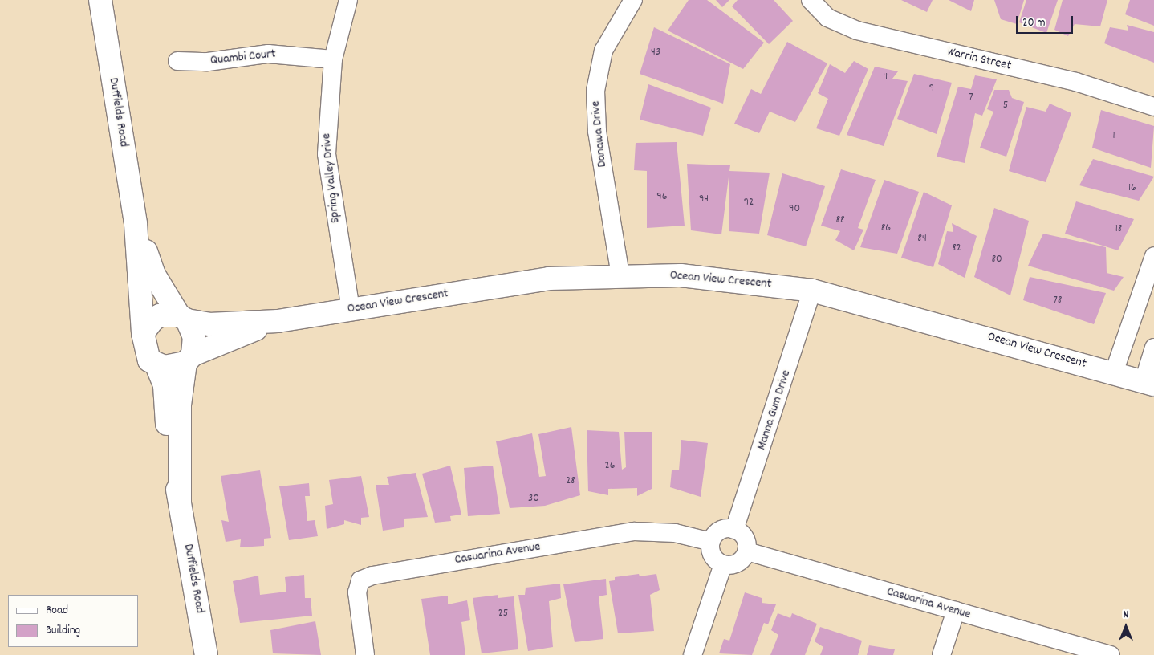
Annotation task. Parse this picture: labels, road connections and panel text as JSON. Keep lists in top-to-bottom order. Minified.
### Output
{"streets":{"street":["Quambi Court","Warrin Street","Duffields Road","Danawa Drive","Spring Valley Drive","Ocean View Crescent","Manna Gum Drive","Casuarina Avenue"]},"crossings":[["Quambi Court","Spring Valley Drive"],["Duffields Road","Ocean View Crescent"],["Danawa Drive","Ocean View Crescent"],["Spring Valley Drive","Ocean View Crescent"],["Ocean View Crescent","Manna Gum Drive"],["Manna Gum Drive","Casuarina Avenue"]],"house_numbers":["43","11","9","7","5","1","16","96","94","92","90","88","86","18","84","82","80","78","26","28","30","25"],"legend":["Road","Building"],"scale_bar":"20 m","north":"top"}
